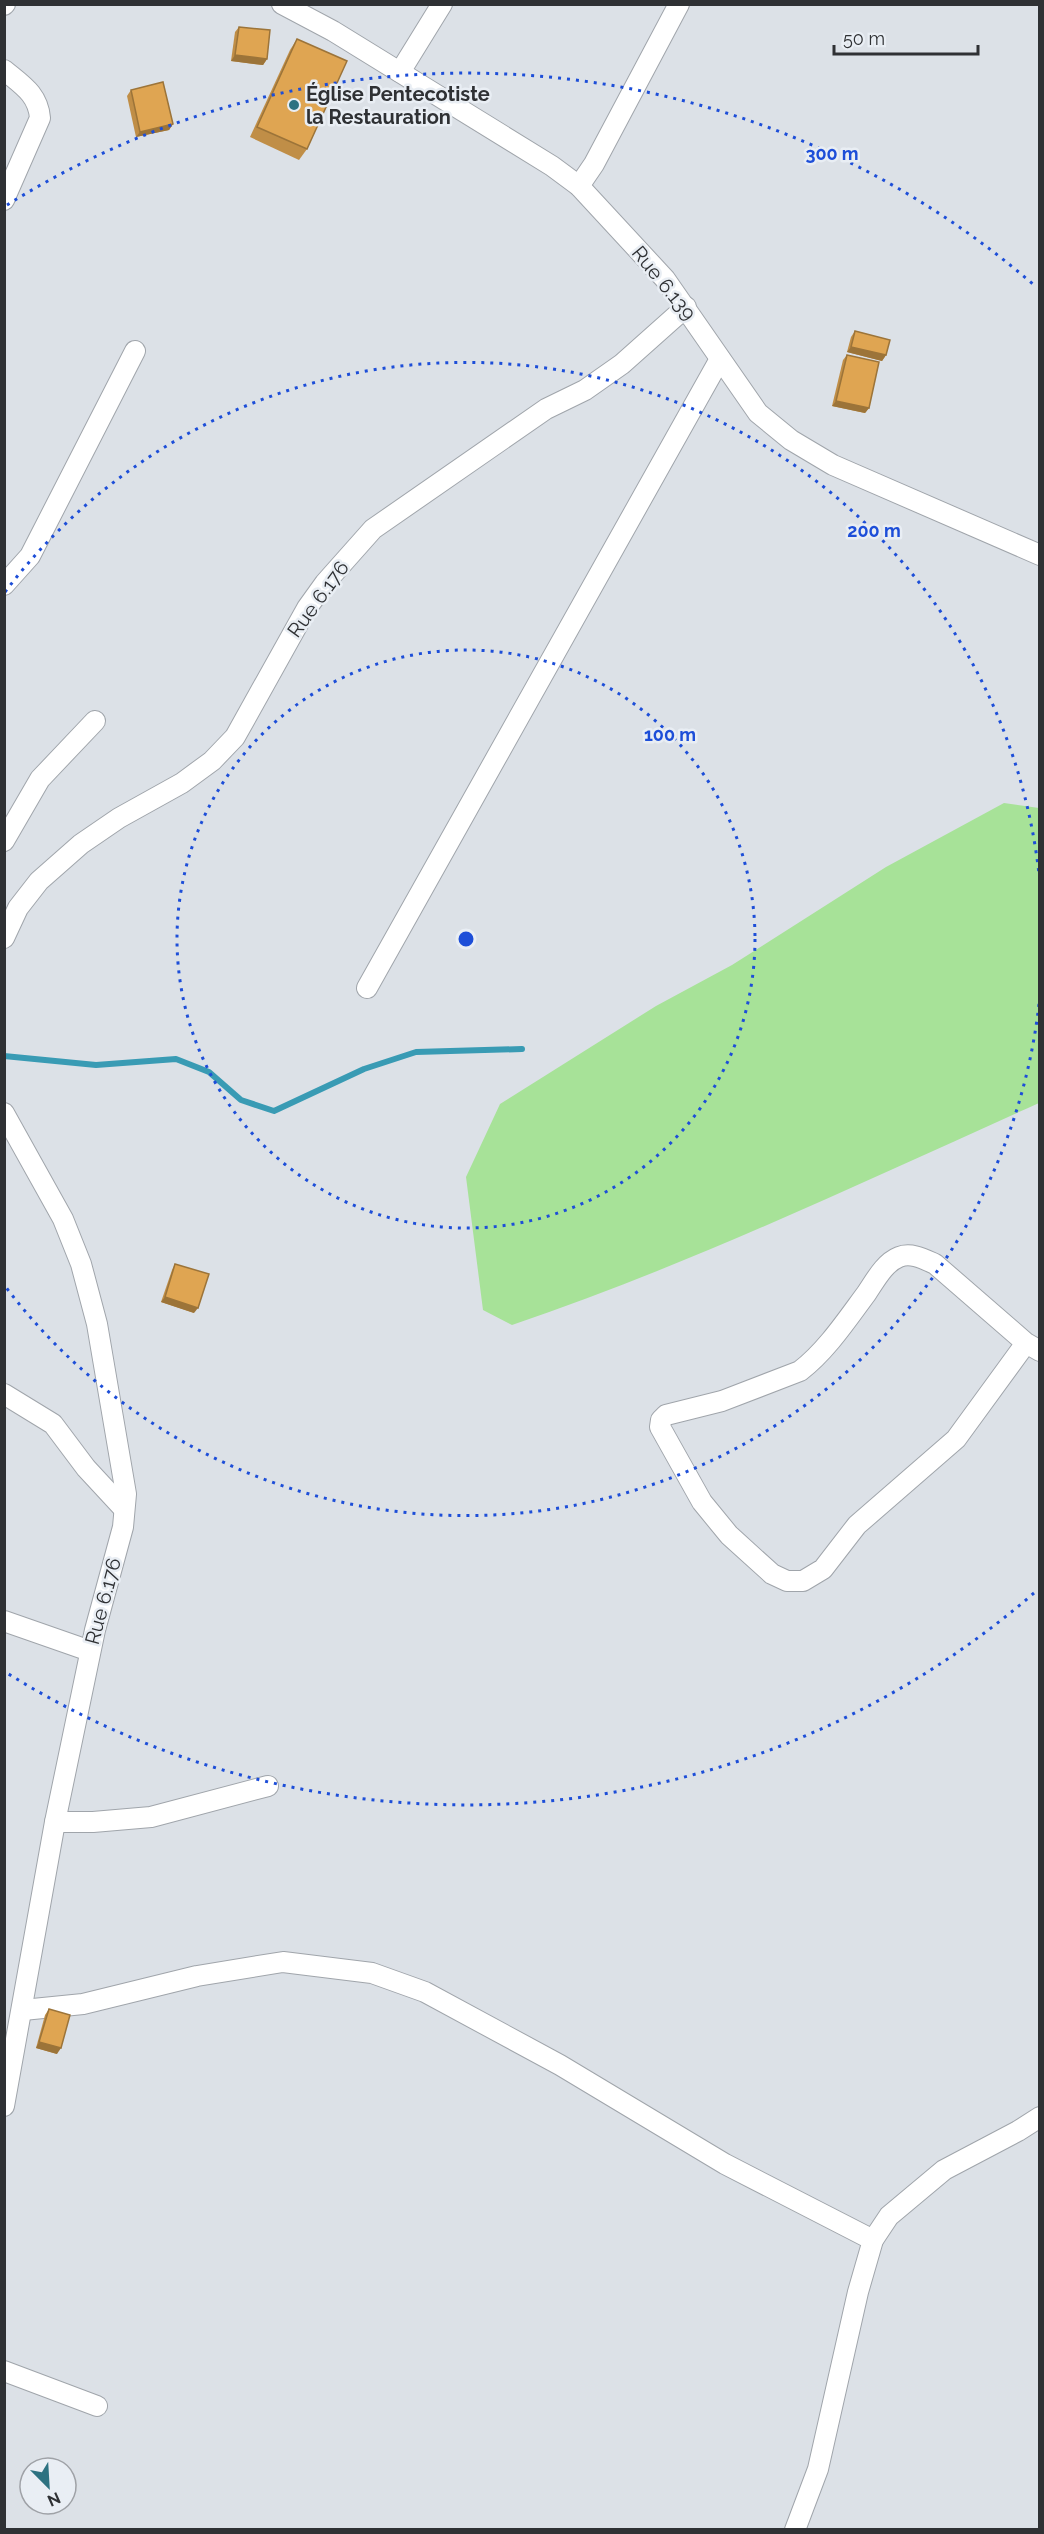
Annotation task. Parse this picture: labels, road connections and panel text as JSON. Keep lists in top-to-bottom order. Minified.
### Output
{"streets":{"street":["Rue 6.139","Rue 6.176"]},"crossings":[["Rue 6.139","Rue 6.176"]],"places":["Église Pentecotiste la Restauration"],"scale_bar":"50 m","north":"bottom right","rings":["300 m","200 m","100 m"]}
